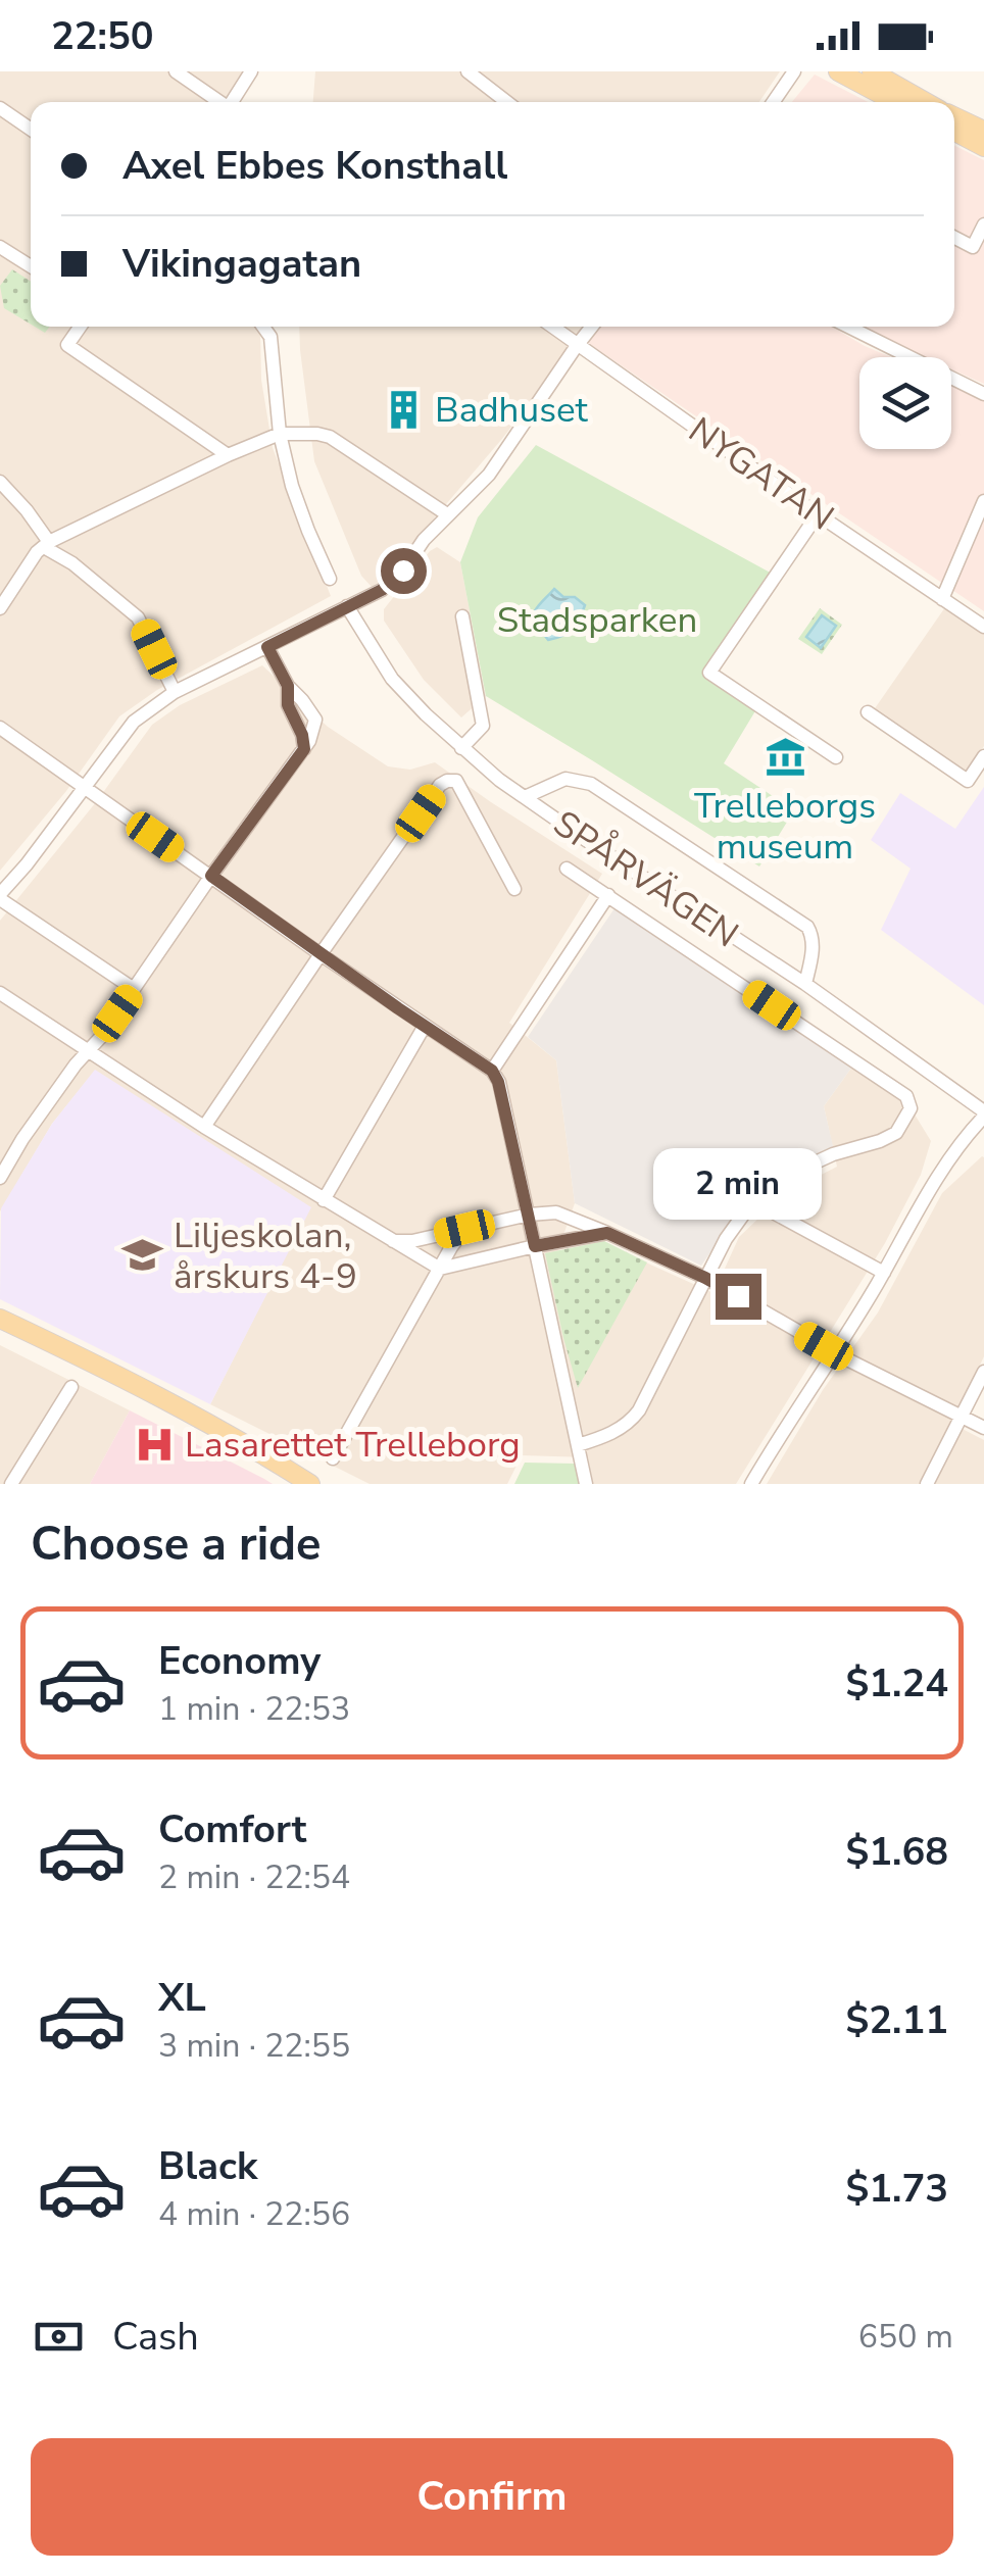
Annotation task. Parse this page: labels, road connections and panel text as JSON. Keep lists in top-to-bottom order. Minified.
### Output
{"streets":{"street":["NYGATAN","SPÅRVÄGEN"]},"parks":["Stadsparken"],"places":{"building":["Badhuset"],"museum":["Trelleborgs museum"],"school or university":["Liljeskolan, årskurs 4-9"],"hospital":["Lasarettet Trelleborg"]},"page":{"status":"22:50","banner":["Axel Ebbes Konsthall","Vikingagatan"],"bubble":"2 min","heading":"Choose a ride","list":[{"name":"Economy","note":"1 min · 22:53","value":"$1.24"},{"name":"Comfort","note":"2 min · 22:54","value":"$1.68"},{"name":"XL","note":"3 min · 22:55","value":"$2.11"},{"name":"Black","note":"4 min · 22:56","value":"$1.73"}],"pay":["Cash","650 m"],"buttons":"Confirm"}}
